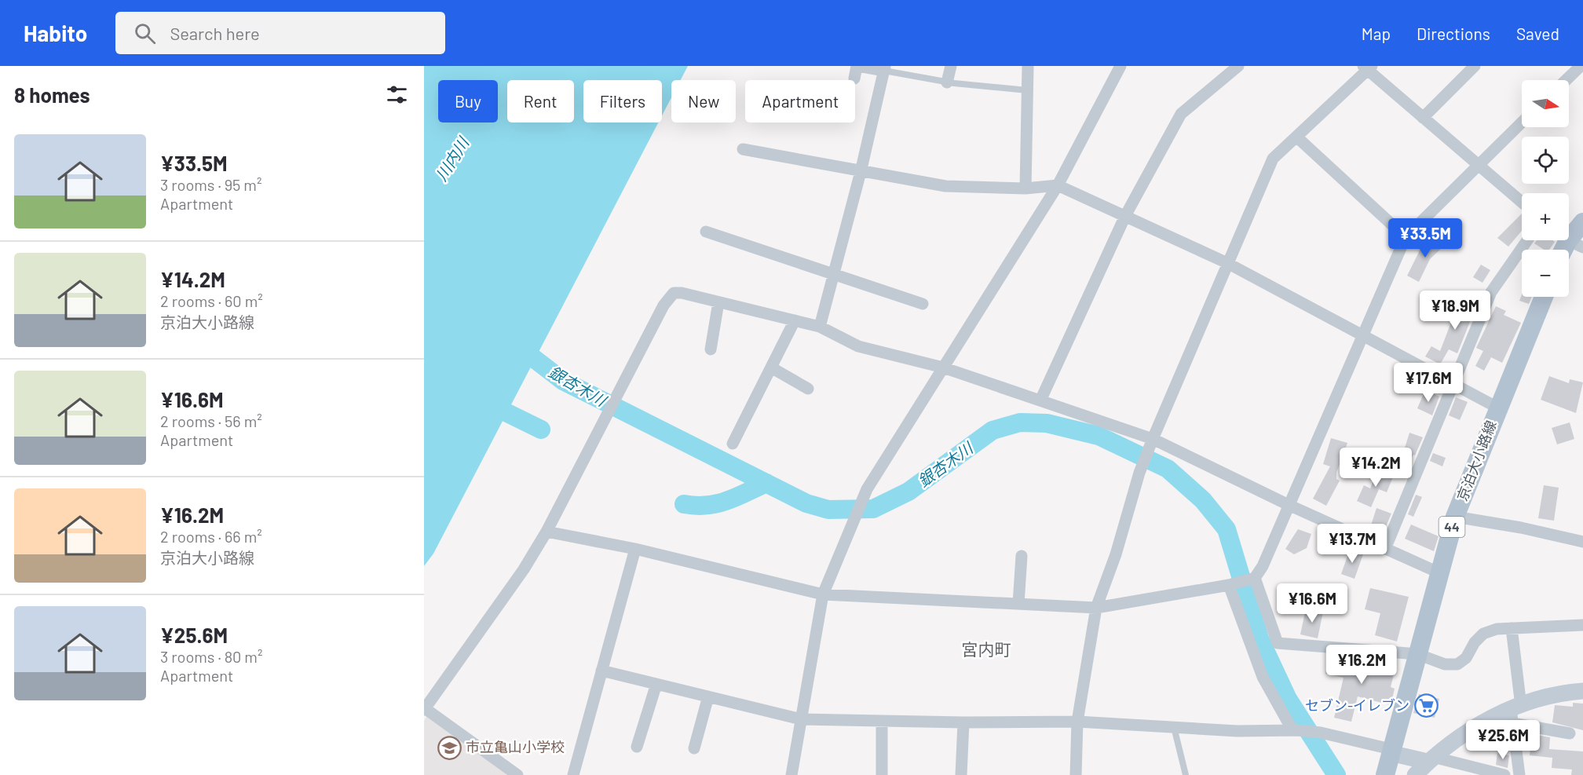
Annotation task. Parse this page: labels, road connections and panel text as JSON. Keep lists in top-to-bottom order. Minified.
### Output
{"streets":{"main road":["京泊大小路線","44"]},"districts":["宮内町"],"water":["川内川","銀杏木川"],"places":{"supermarket":["セブン-イレブン"],"school or university":["市立亀山小学校"]},"north":"right","page":{"header":"Habito","search":"Search here","nav":["Map","Directions","Saved"],"heading":"8 homes","map_buttons":["+","−"],"chip":["Buy","Rent","Filters","New","Apartment"],"list":[{"name":"¥33.5M","note":"3 rooms · 95 m² · Apartment"},{"name":"¥14.2M","note":"2 rooms · 60 m² · 京泊大小路線"},{"name":"¥16.6M","note":"2 rooms · 56 m² · Apartment"},{"name":"¥16.2M","note":"2 rooms · 66 m² · 京泊大小路線"},{"name":"¥25.6M","note":"3 rooms · 80 m² · Apartment"}],"price":["¥33.5M","¥18.9M","¥17.6M","¥14.2M","¥13.7M","¥16.6M","¥16.2M","¥25.6M"]}}
